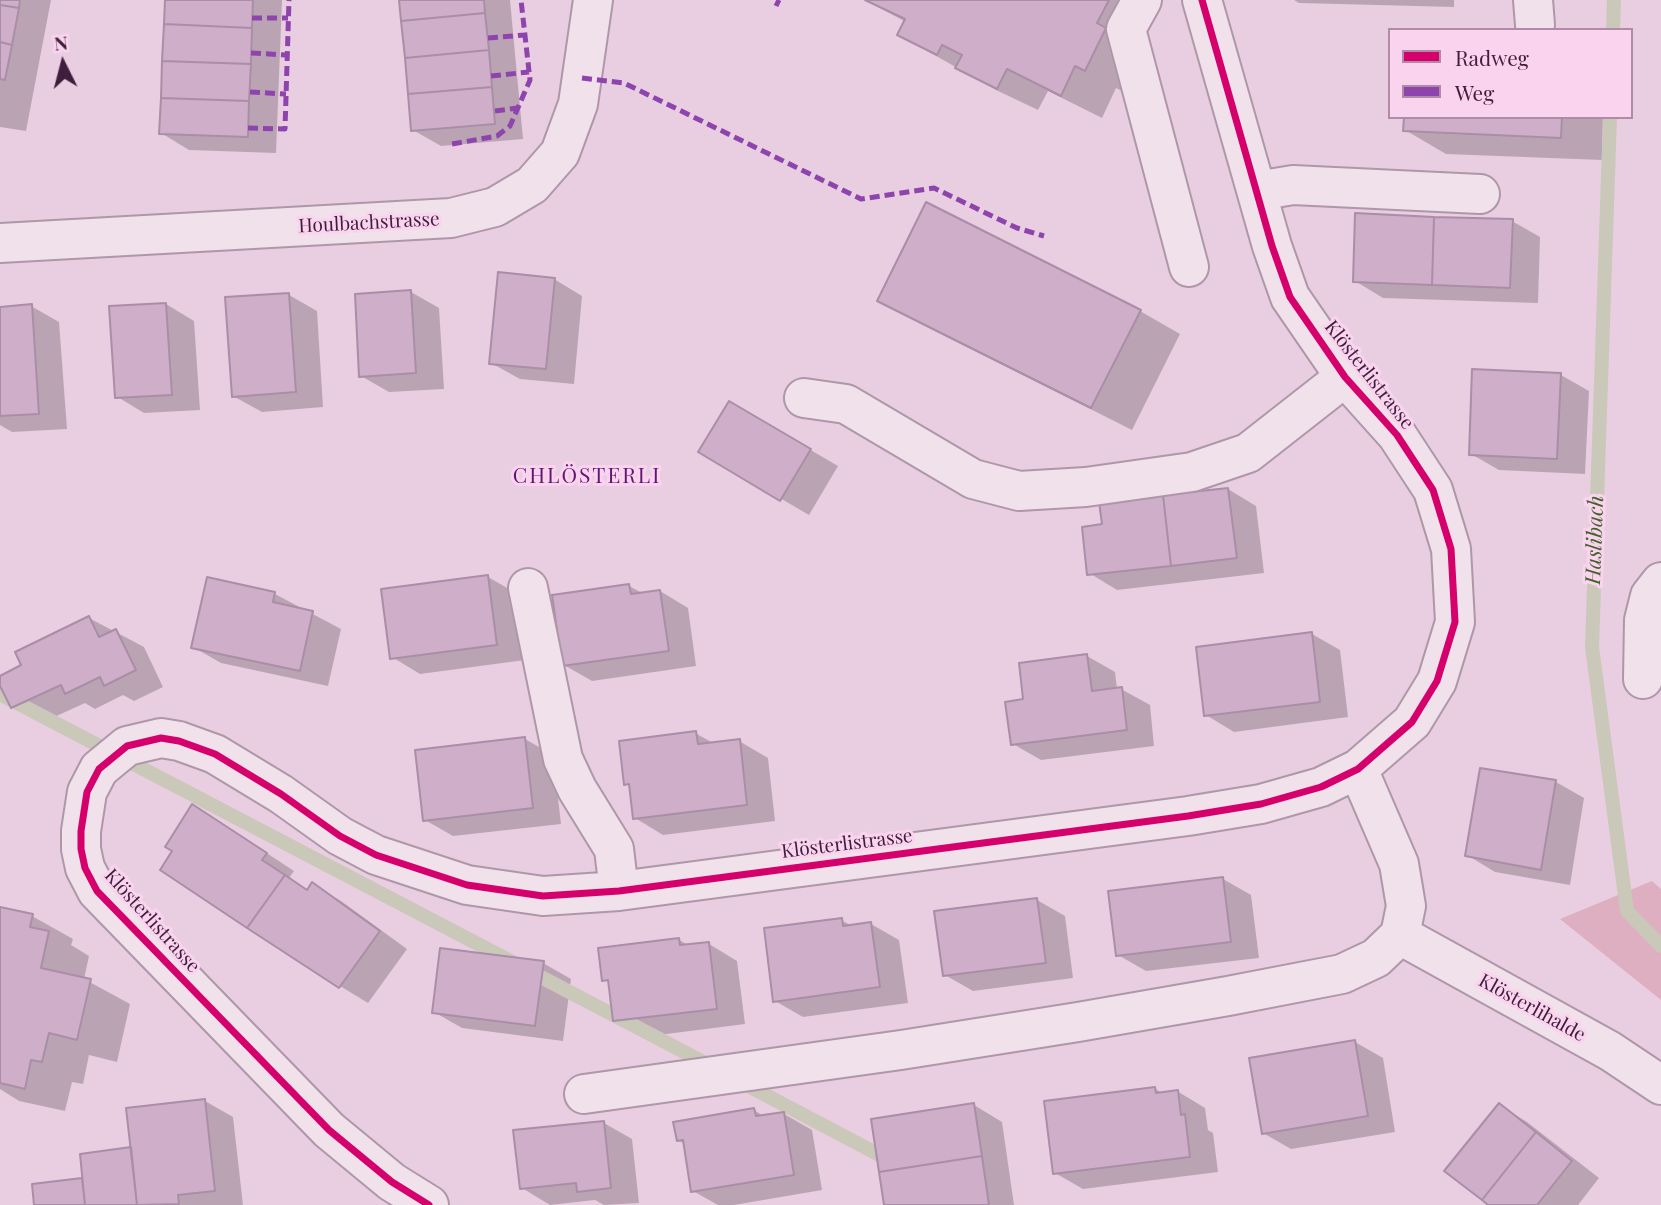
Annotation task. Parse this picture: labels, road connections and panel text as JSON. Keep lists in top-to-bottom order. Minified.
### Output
{"streets":{"street":["Houlbachstrasse","Klösterlistrasse","Klösterlihalde"]},"districts":["CHLÖSTERLI"],"water":["Haslibach"],"legend":["Radweg","Weg"],"north":"top"}
